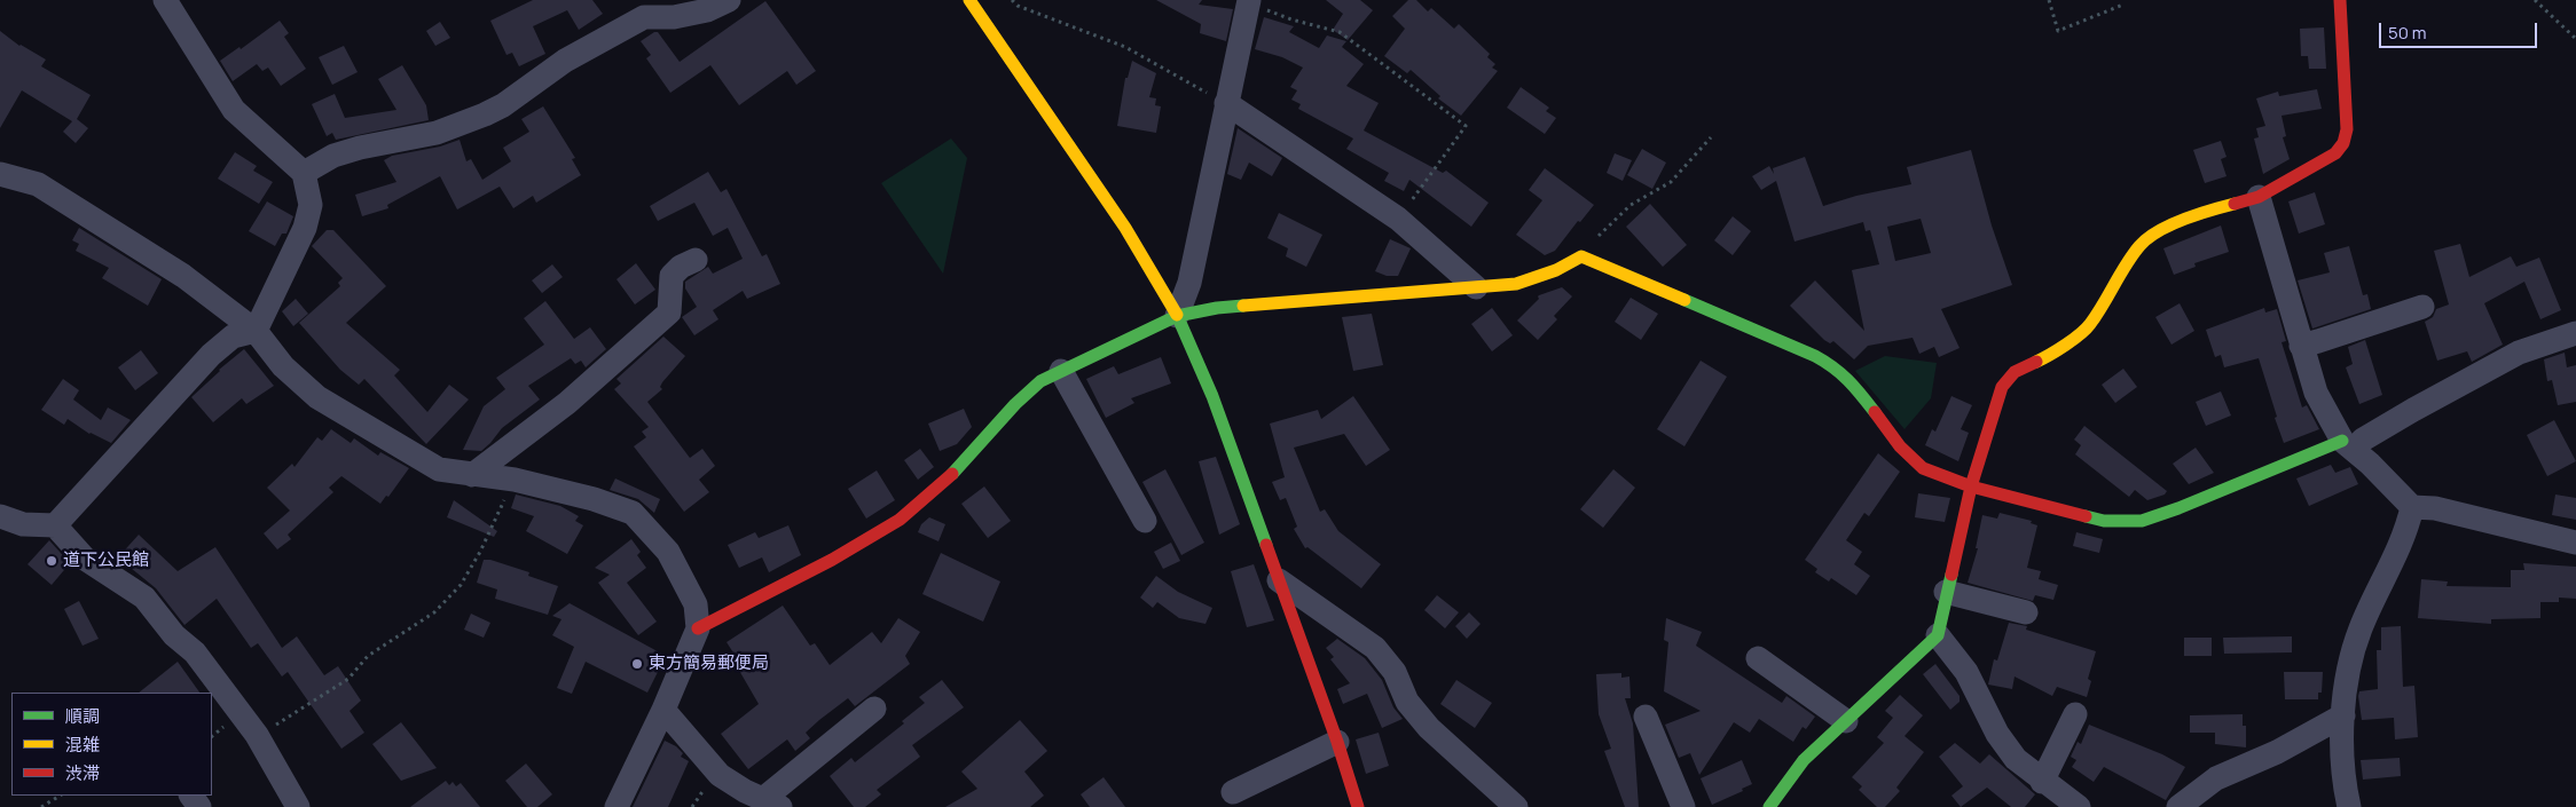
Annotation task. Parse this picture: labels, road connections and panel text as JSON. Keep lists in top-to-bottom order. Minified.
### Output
{"places":["道下公民館","東方簡易郵便局"],"legend":["順調","混雑","渋滞"],"scale_bar":"50 m"}
